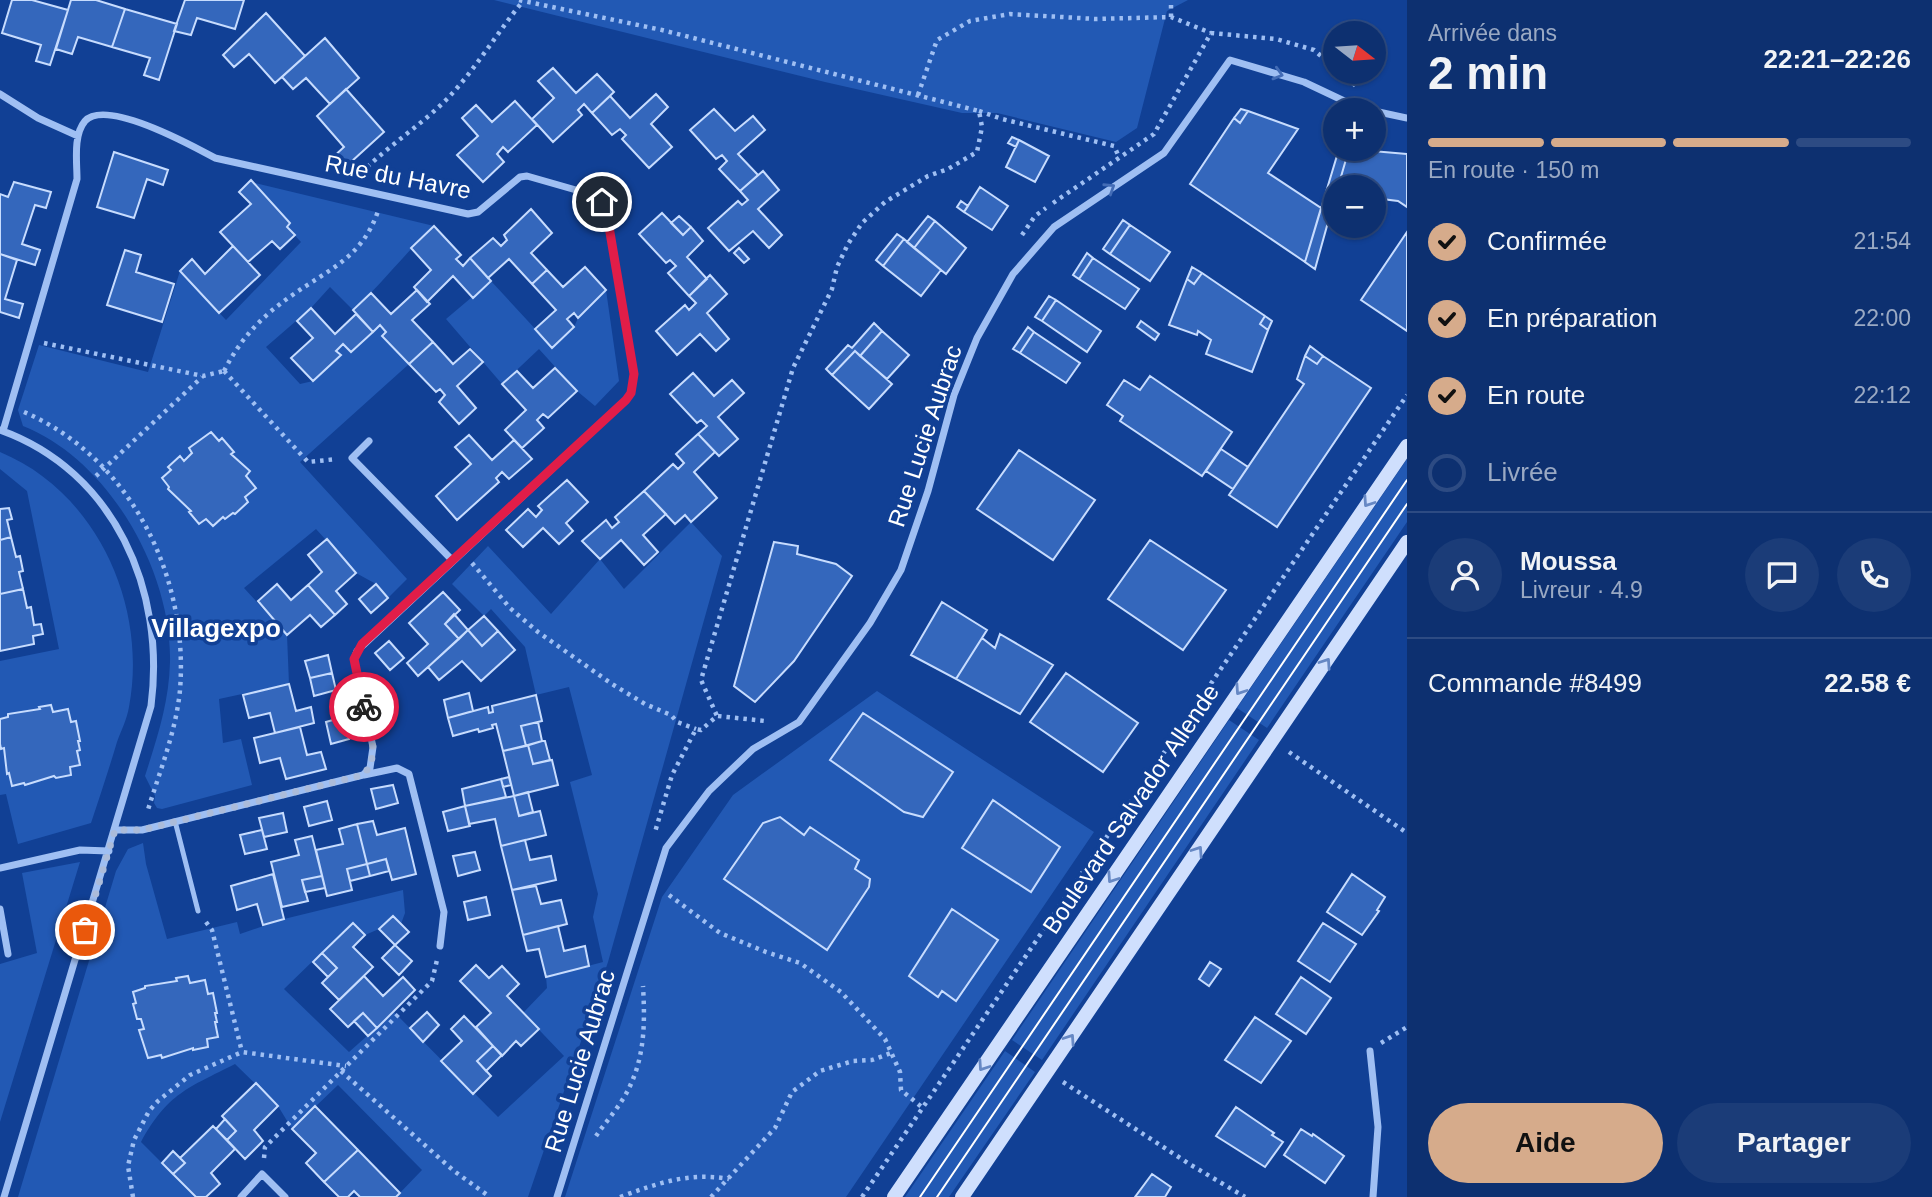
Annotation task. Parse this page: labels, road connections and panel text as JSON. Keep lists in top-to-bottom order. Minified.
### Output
{"streets":{"street":["Rue du Havre","Rue Lucie Aubrac","Boulevard Salvador Allende"]},"one_way":["Rue Lucie Aubrac"],"districts":["Villagexpo"],"north":"right","page":{"heading":["2 min","Arrivée dans","22:21–22:26"],"panel":["Moussa","Livreur · 4.9","Commande #8499","22.58 €"],"map_buttons":["+","−"],"bar":"En route · 150 m","list":[["Confirmée","21:54"],["En préparation","22:00"],["En route","22:12"],"Livrée"],"buttons":["Aide","Partager"]}}
